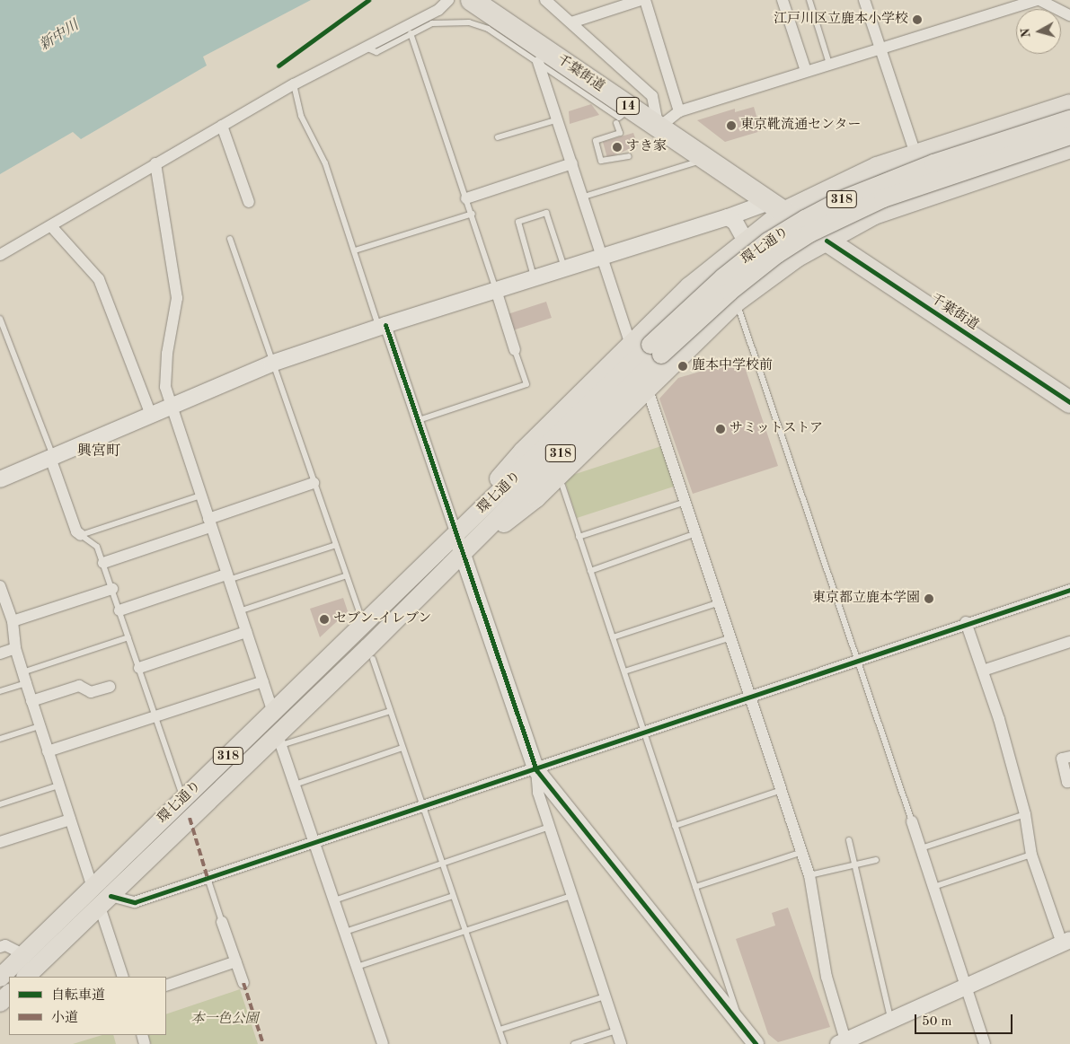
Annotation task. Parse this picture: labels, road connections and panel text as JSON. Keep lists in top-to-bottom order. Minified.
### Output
{"streets":{"highway":["千葉街道","14"],"main road":["318","環七通り"]},"districts":["興宮町"],"water":["新中川"],"parks":["本一色公園"],"places":["江戸川区立鹿本小学校","東京靴流通センター","すき家","鹿本中学校前","サミットストア","東京都立鹿本学園","セブン-イレブン"],"legend":["自転車道","小道"],"scale_bar":"50 m","north":"left"}
